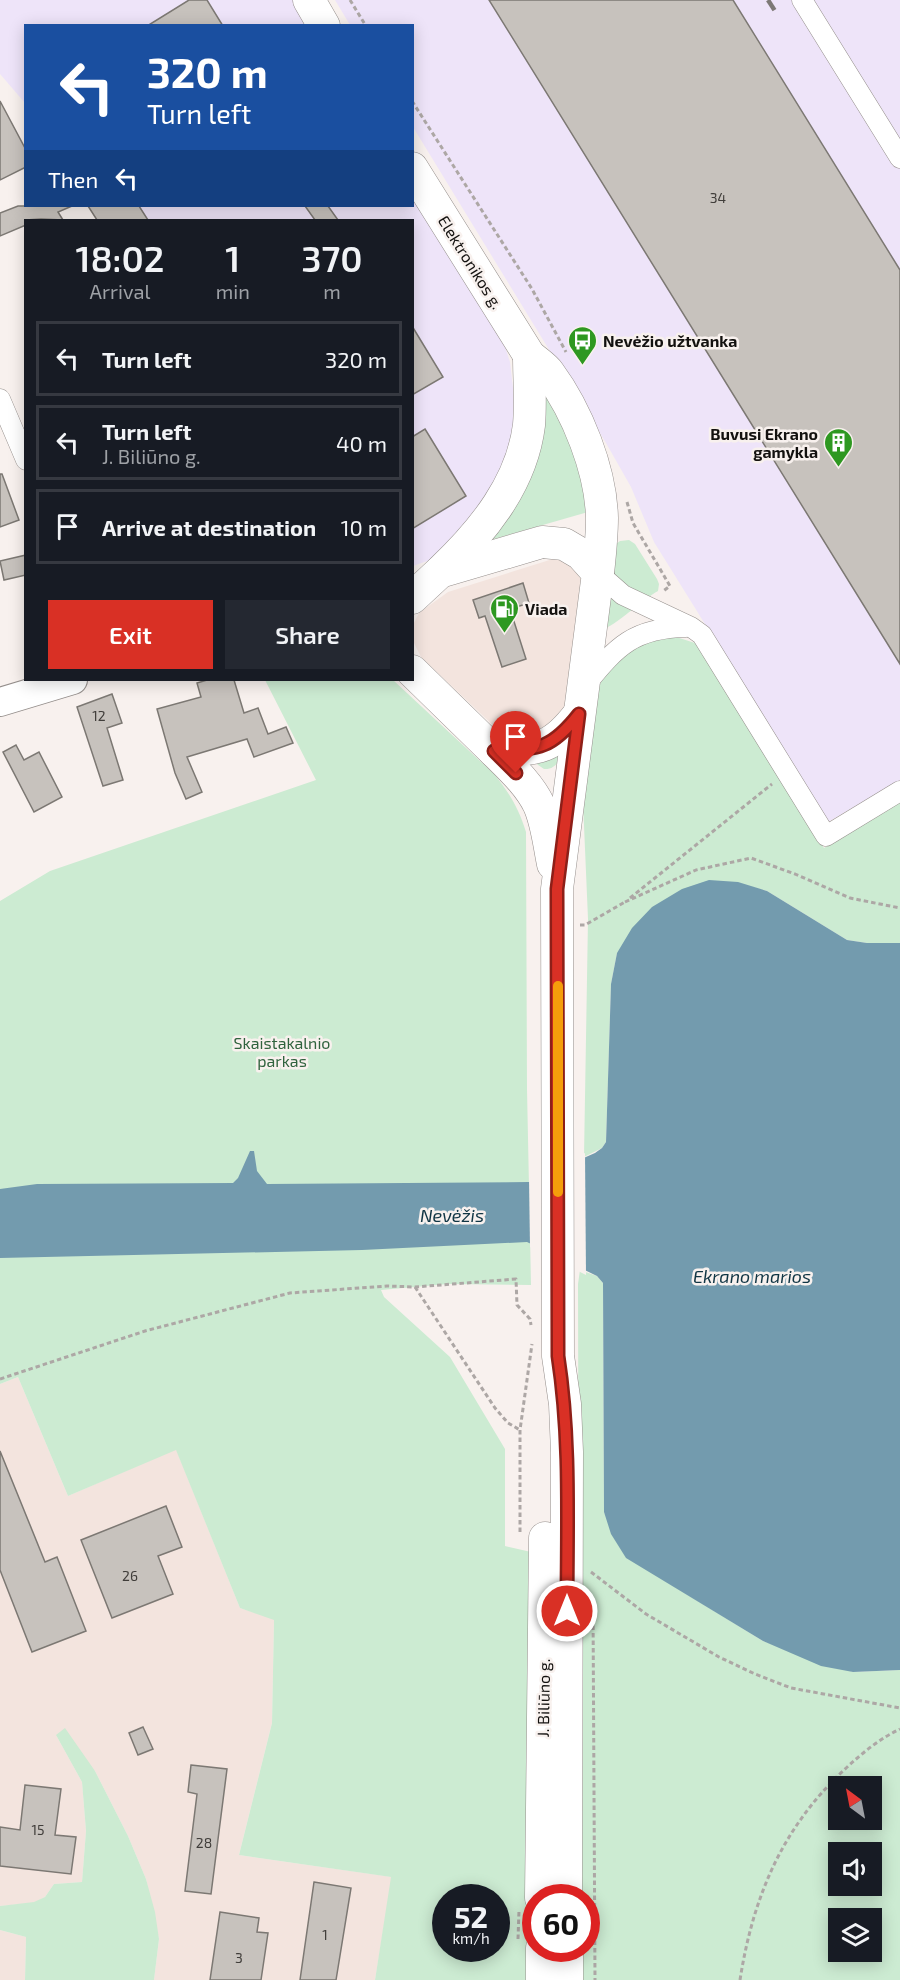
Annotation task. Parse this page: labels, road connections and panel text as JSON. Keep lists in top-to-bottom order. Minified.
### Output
{"streets":{"main road":["Elektronikos g.","J. Biliūno g."]},"crossings":[["Elektronikos g.","J. Biliūno g."]],"water":["Nevėžis","Ekrano marios"],"parks":["Skaistakalnio parkas"],"places":{"bus stop":["Nevėžio užtvanka"],"building":["Buvusi Ekrano gamykla"],"fuel station":["Viada"]},"house_numbers":["34","12","26","15","28","1","3"],"north":"top left","page":{"turn":["320 m","Turn left"],"then":"Then","eta":["18:02","Arrival","1","min","370","m"],"list":[{"name":"Turn left","value":"320 m"},{"name":"Turn left","note":"J. Biliūno g.","value":"40 m"},{"name":"Arrive at destination","value":"10 m"}],"buttons":["Exit","Share"],"speed":"52 km/h","limit":"60"}}
